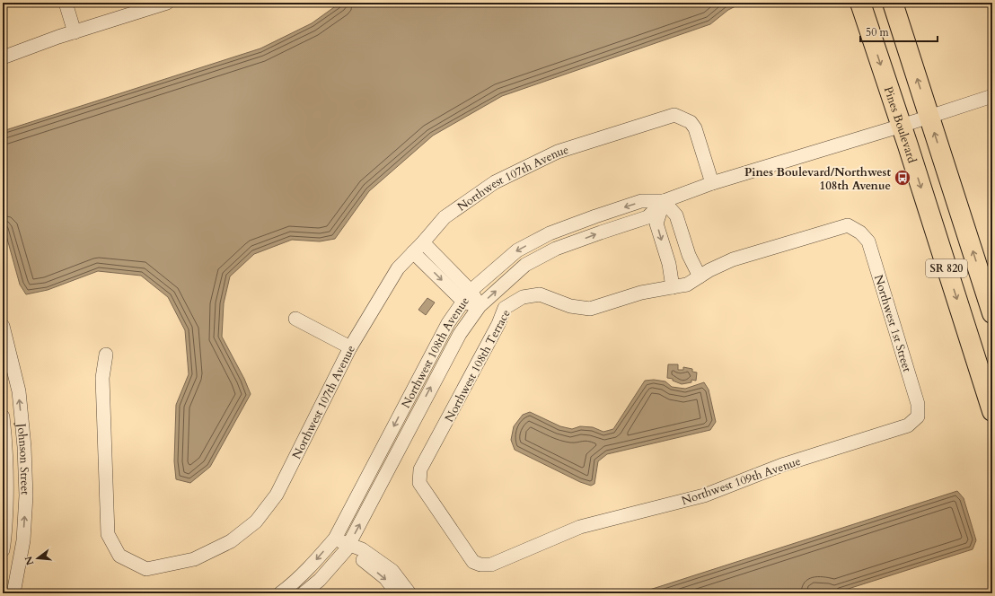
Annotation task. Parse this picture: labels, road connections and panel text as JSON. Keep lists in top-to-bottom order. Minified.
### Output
{"streets":{"highway":["Pines Boulevard","SR 820"],"street":["Northwest 107th Avenue","Northwest 1st Street","Northwest 108th Avenue","Northwest 108th Terrace","Johnson Street","Northwest 109th Avenue"]},"crossings":[["Pines Boulevard","Northwest 108th Avenue"],["Northwest 107th Avenue","Northwest 108th Avenue"],["SR 820","Northwest 108th Avenue"],["Northwest 1st Street","Northwest 108th Terrace"],["Northwest 1st Street","Northwest 109th Avenue"],["Northwest 108th Terrace","Northwest 109th Avenue"]],"places":{"bus stop":["Pines Boulevard/Northwest 108th Avenue"]},"scale_bar":"50 m","north":"left"}
